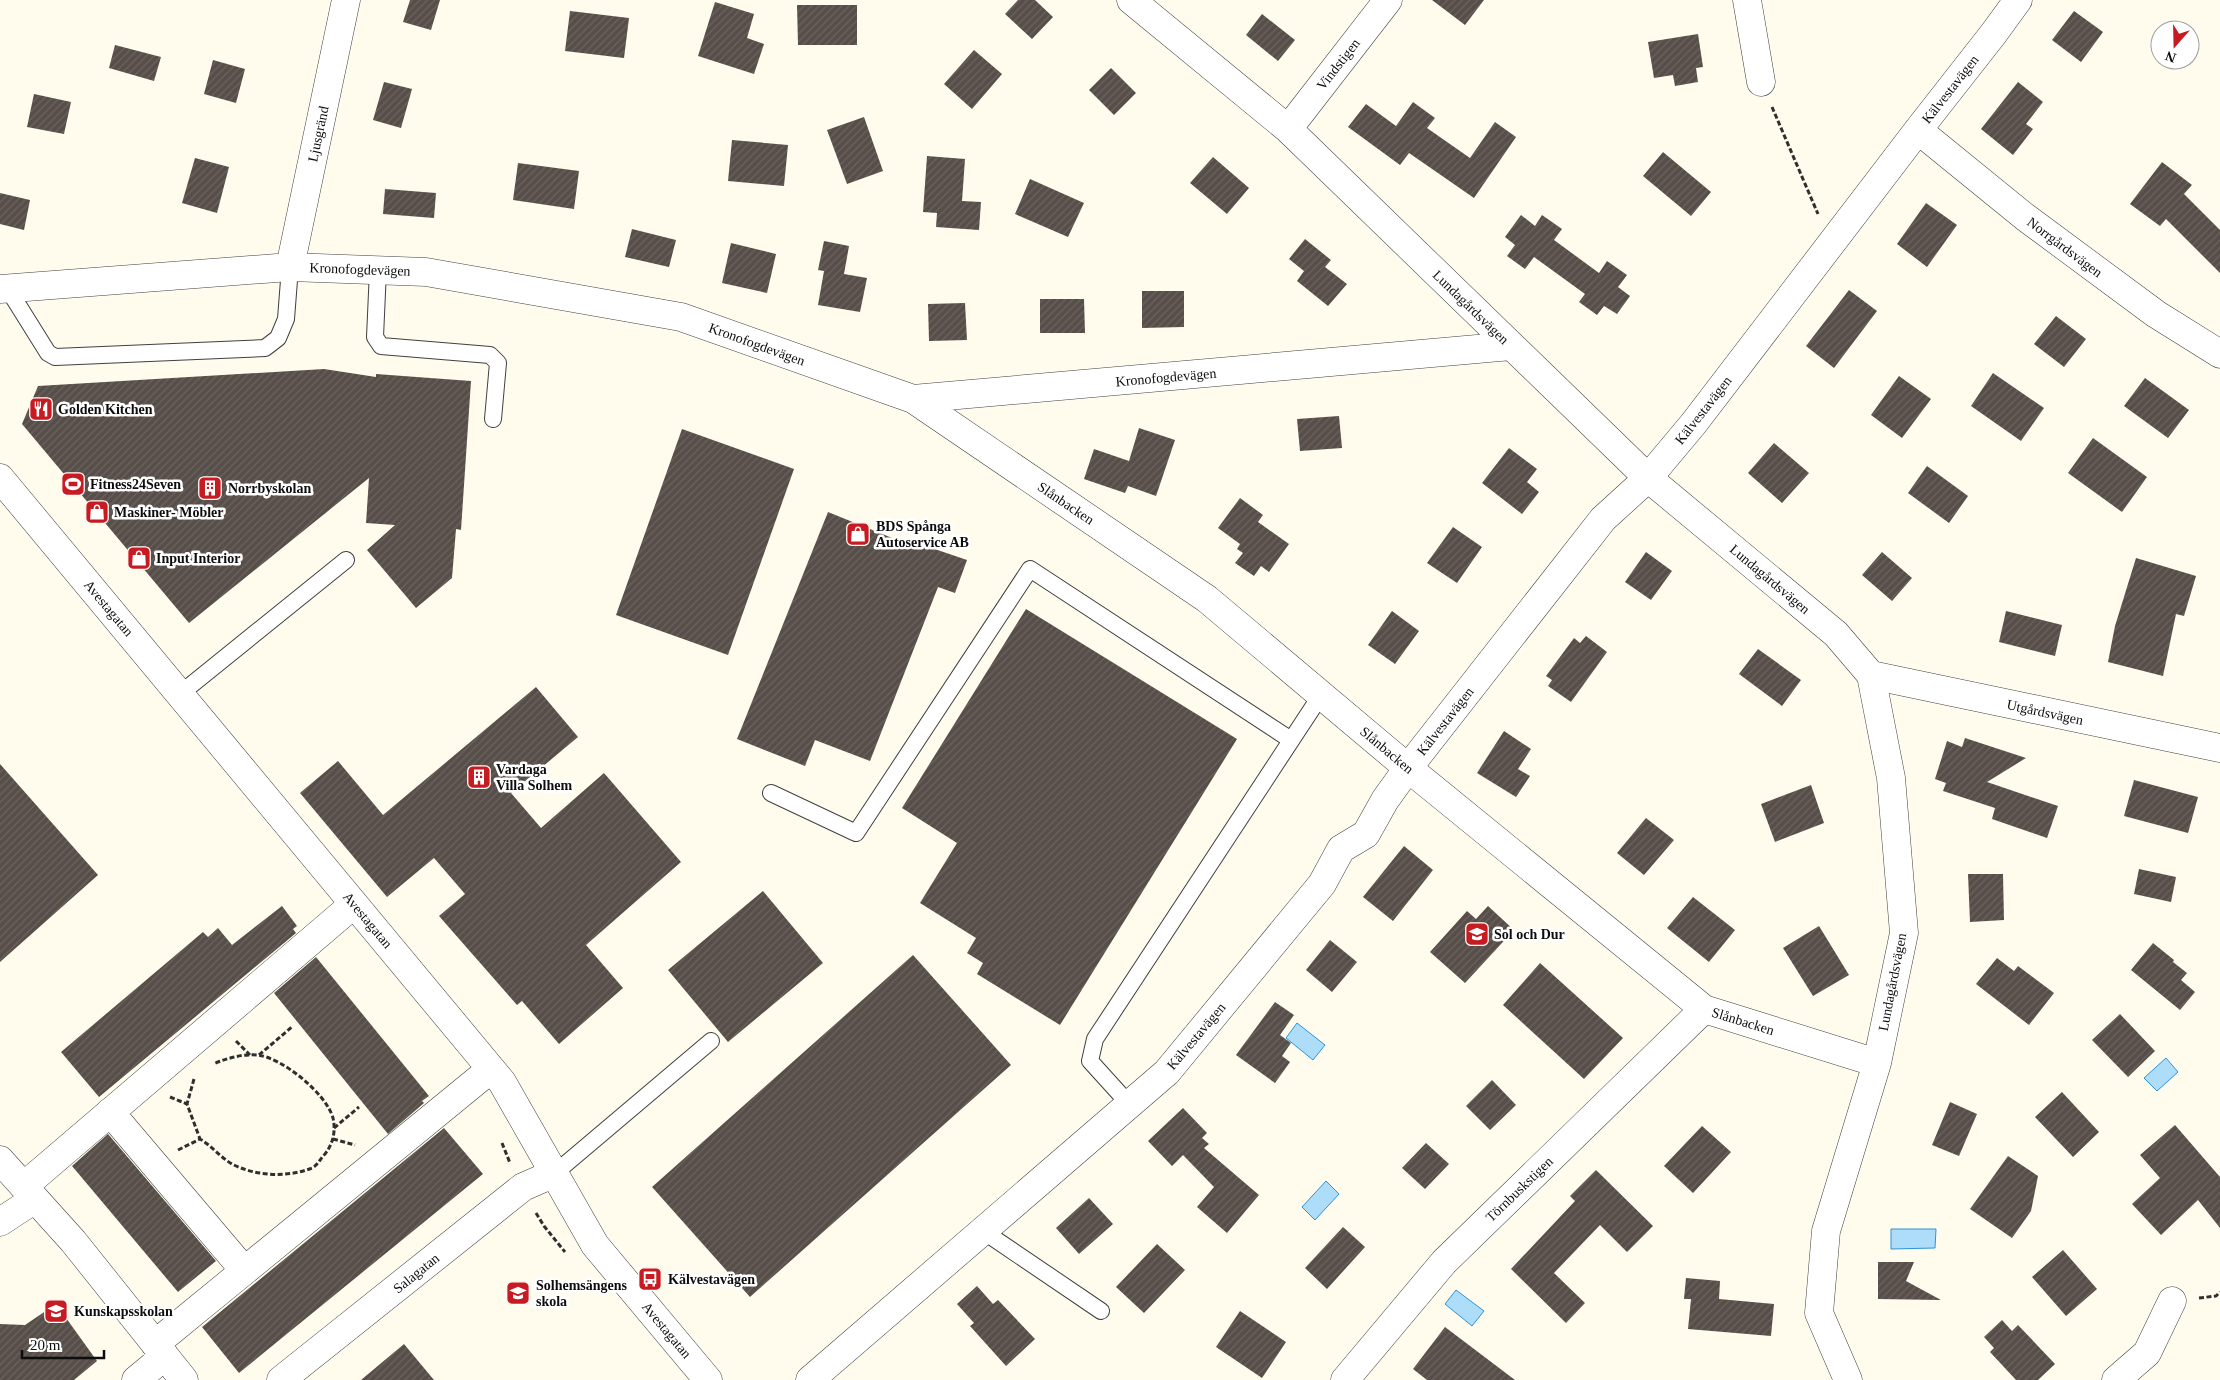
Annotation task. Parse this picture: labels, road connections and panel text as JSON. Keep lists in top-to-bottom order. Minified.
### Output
{"streets":{"street":["Vindstigen","Kälvestavägen","Ljusgränd","Norrgårdsvägen","Kronofogdevägen","Lundagårdsvägen","Slånbacken","Avestagatan","Utgårdsvägen","Törnbuskstigen","Salagatan"]},"crossings":[["Vindstigen","Lundagårdsvägen"],["Kälvestavägen","Norrgårdsvägen"],["Kälvestavägen","Lundagårdsvägen"],["Kälvestavägen","Slånbacken"],["Ljusgränd","Kronofogdevägen"],["Kronofogdevägen","Lundagårdsvägen"],["Kronofogdevägen","Slånbacken"],["Lundagårdsvägen","Slånbacken"],["Lundagårdsvägen","Utgårdsvägen"],["Slånbacken","Törnbuskstigen"],["Avestagatan","Salagatan"]],"places":{"restaurant":["Golden Kitchen"],"sports":["Fitness24Seven"],"building":["Norrbyskolan","Vardaga Villa Solhem"],"shop":["Maskiner- Möbler","BDS Spånga Autoservice AB","Input Interior"],"school or university":["Sol och Dur","Solhemsängens skola","Kunskapsskolan"],"bus stop":["Kälvestavägen"]},"scale_bar":"20 m","north":"bottom"}
